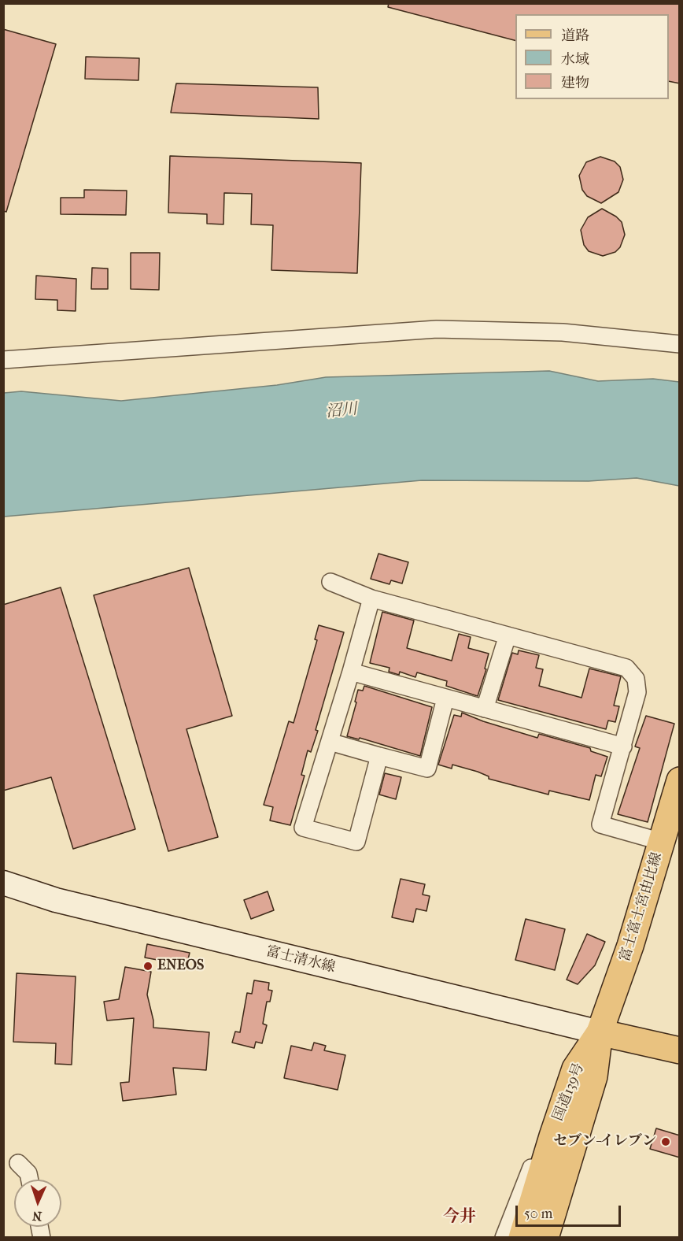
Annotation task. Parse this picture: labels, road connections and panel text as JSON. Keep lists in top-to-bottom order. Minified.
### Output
{"streets":{"main road":["富士富士宮由比線","富士清水線","国道139号"]},"crossings":[["富士富士宮由比線","富士清水線"],["富士富士宮由比線","国道139号"],["富士清水線","国道139号"]],"districts":["今井"],"water":["沼川"],"places":["ENEOS","セブン-イレブン"],"legend":["道路","水域","建物"],"scale_bar":"50 m","north":"bottom"}
